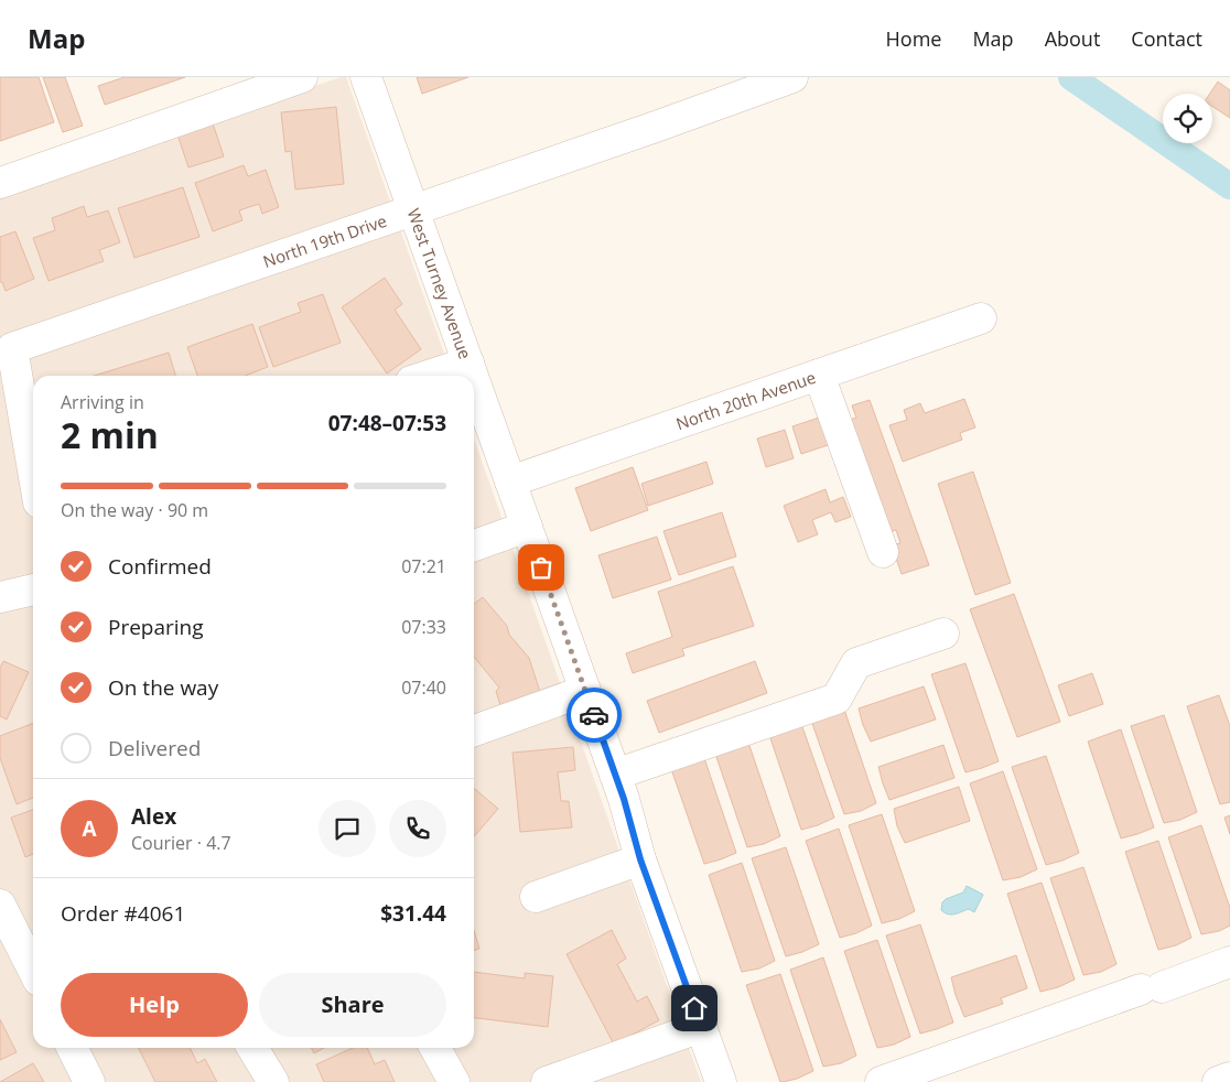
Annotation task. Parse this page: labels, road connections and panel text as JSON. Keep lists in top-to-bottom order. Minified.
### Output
{"streets":{"street":["North 19th Drive","West Turney Avenue","North 20th Avenue"]},"crossings":[["North 19th Drive","West Turney Avenue"],["West Turney Avenue","North 20th Avenue"]],"page":{"header":"Map","nav":["Home","Map","About","Contact"],"heading":["2 min","Arriving in","07:48–07:53"],"panel":["Alex","Courier · 4.7","Order #4061","$31.44"],"bar":"On the way · 90 m","list":[["Confirmed","07:21"],["Preparing","07:33"],["On the way","07:40"],"Delivered"],"round":"A","buttons":["Help","Share"]}}
